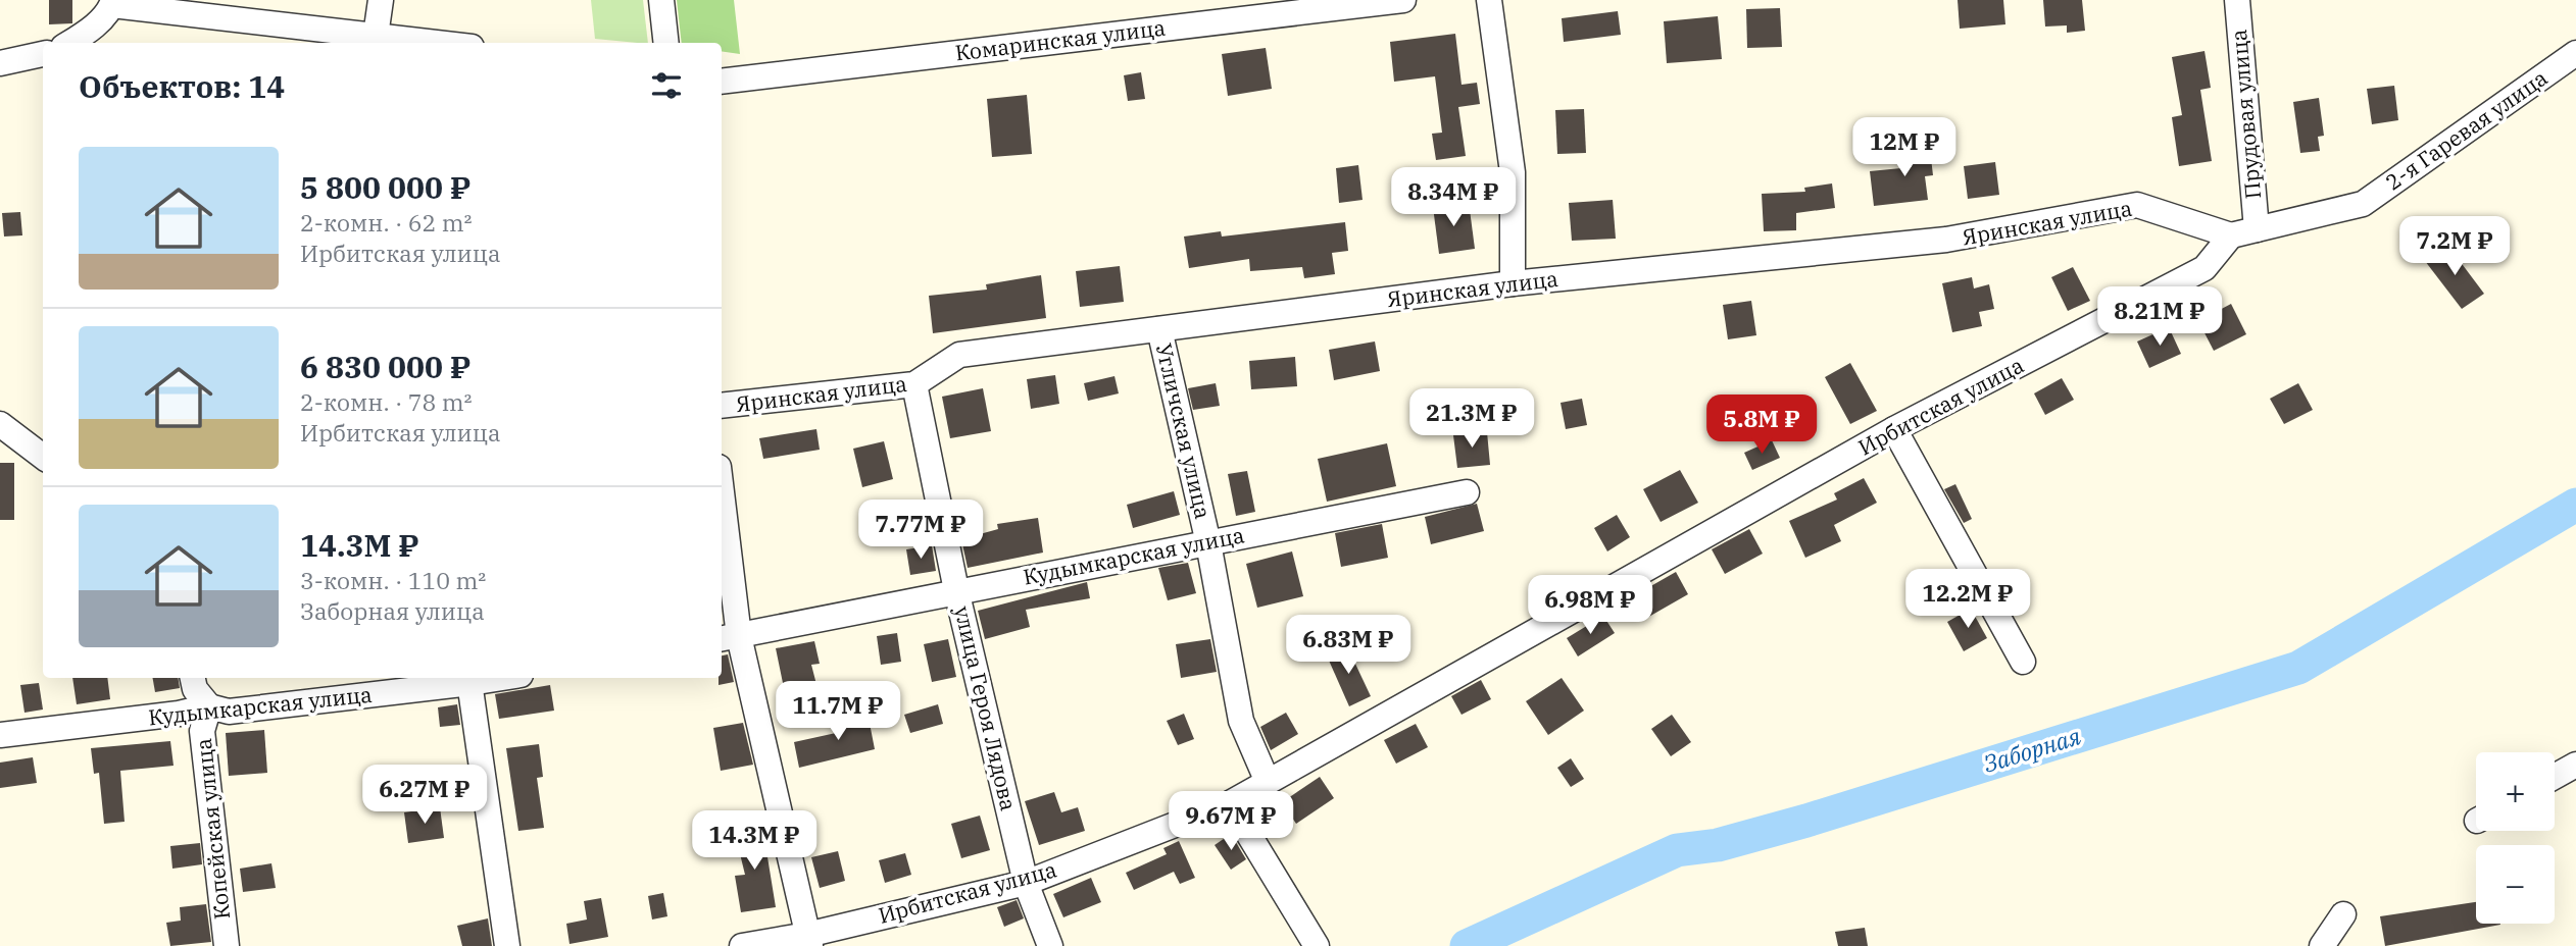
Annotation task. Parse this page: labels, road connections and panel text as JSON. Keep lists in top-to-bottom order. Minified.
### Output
{"streets":{"street":["Комаринская улица","Прудовая улица","2-я Гаревая улица","Яринская улица","Ирбитская улица","Угличская улица","Кудымкарская улица","улица Героя Лядова","Копейская улица"]},"crossings":[["Прудовая улица","2-я Гаревая улица"],["2-я Гаревая улица","Яринская улица"],["2-я Гаревая улица","Ирбитская улица"],["Яринская улица","Ирбитская улица"],["Яринская улица","Угличская улица"],["Яринская улица","улица Героя Лядова"],["Ирбитская улица","Угличская улица"],["Ирбитская улица","улица Героя Лядова"],["Угличская улица","Кудымкарская улица"],["Кудымкарская улица","улица Героя Лядова"],["Кудымкарская улица","Копейская улица"]],"water":["Заборная"],"page":{"heading":"Объектов: 14","price":["12M ₽","8.34M ₽","7.2M ₽","8.21M ₽","21.3M ₽","5.8M ₽","7.77M ₽","12.2M ₽","6.98M ₽","6.83M ₽","11.7M ₽","6.27M ₽","9.67M ₽","14.3M ₽"],"list":[{"name":"5 800 000 ₽","note":"2-комн. · 62 m² · Ирбитская улица"},{"name":"6 830 000 ₽","note":"2-комн. · 78 m² · Ирбитская улица"},{"name":"14.3M ₽","note":"3-комн. · 110 m² · Заборная улица"}],"map_buttons":["+","−"]}}
